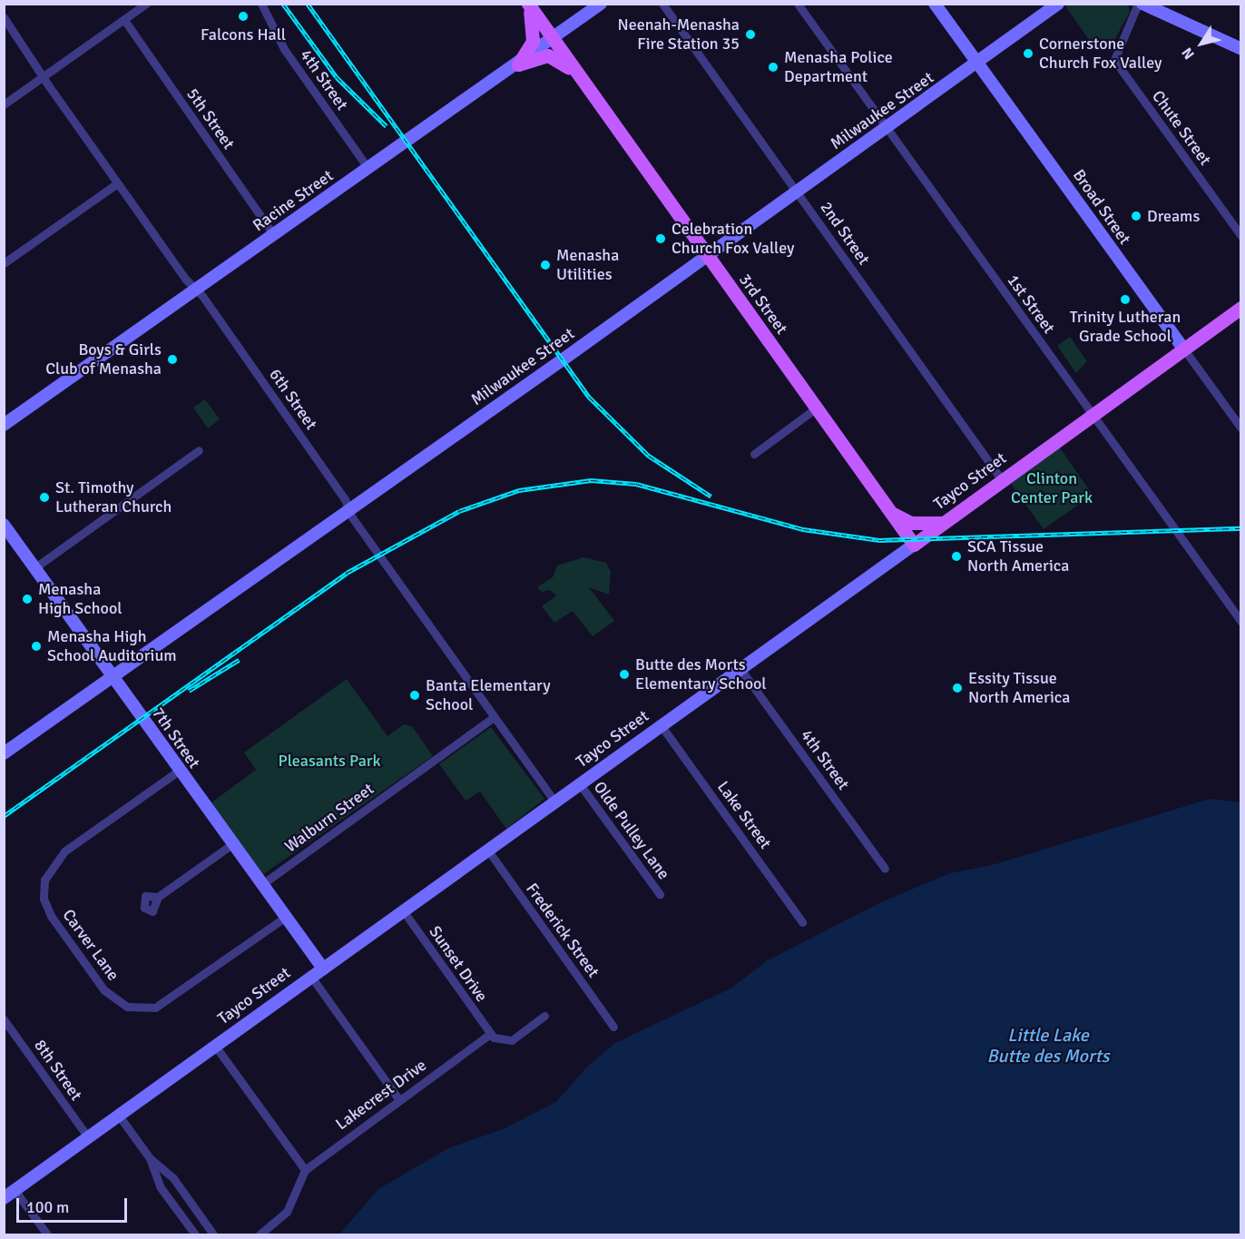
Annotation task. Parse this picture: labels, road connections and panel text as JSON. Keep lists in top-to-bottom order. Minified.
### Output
{"streets":{"main road":["3rd Street","Tayco Street"],"street":["4th Street","Milwaukee Street","5th Street","Chute Street","Racine Street","Broad Street","2nd Street","1st Street","6th Street","7th Street","Lake Street","Walburn Street","Olde Pulley Lane","Frederick Street","Carver Lane","Sunset Drive","8th Street","Lakecrest Drive"]},"crossings":[["4th Street","Racine Street"],["4th Street","Tayco Street"],["Milwaukee Street","Broad Street"],["Milwaukee Street","2nd Street"],["Milwaukee Street","3rd Street"],["Milwaukee Street","1st Street"],["Milwaukee Street","6th Street"],["Milwaukee Street","7th Street"],["5th Street","Racine Street"],["Racine Street","3rd Street"],["Racine Street","6th Street"],["Broad Street","Tayco Street"],["2nd Street","Tayco Street"],["3rd Street","Tayco Street"],["1st Street","Tayco Street"],["6th Street","Tayco Street"],["6th Street","Walburn Street"],["Tayco Street","7th Street"],["Tayco Street","Lake Street"],["Tayco Street","Olde Pulley Lane"],["Tayco Street","Frederick Street"],["Tayco Street","Sunset Drive"],["Tayco Street","8th Street"],["7th Street","Walburn Street"],["7th Street","Carver Lane"],["Sunset Drive","Lakecrest Drive"]],"water":["Little Lake Butte des Morts"],"parks":["Clinton Center Park","Pleasants Park"],"places":["Falcons Hall","Neenah-Menasha Fire Station 35","Cornerstone Church Fox Valley","Menasha Police Department","Dreams","Celebration Church Fox Valley","Menasha Utilities","Trinity Lutheran Grade School","Boys & Girls Club of Menasha","St. Timothy Lutheran Church","SCA Tissue North America","Menasha High School","Menasha High School Auditorium","Butte des Morts Elementary School","Essity Tissue North America","Banta Elementary School"],"scale_bar":"100 m","north":"bottom left"}
